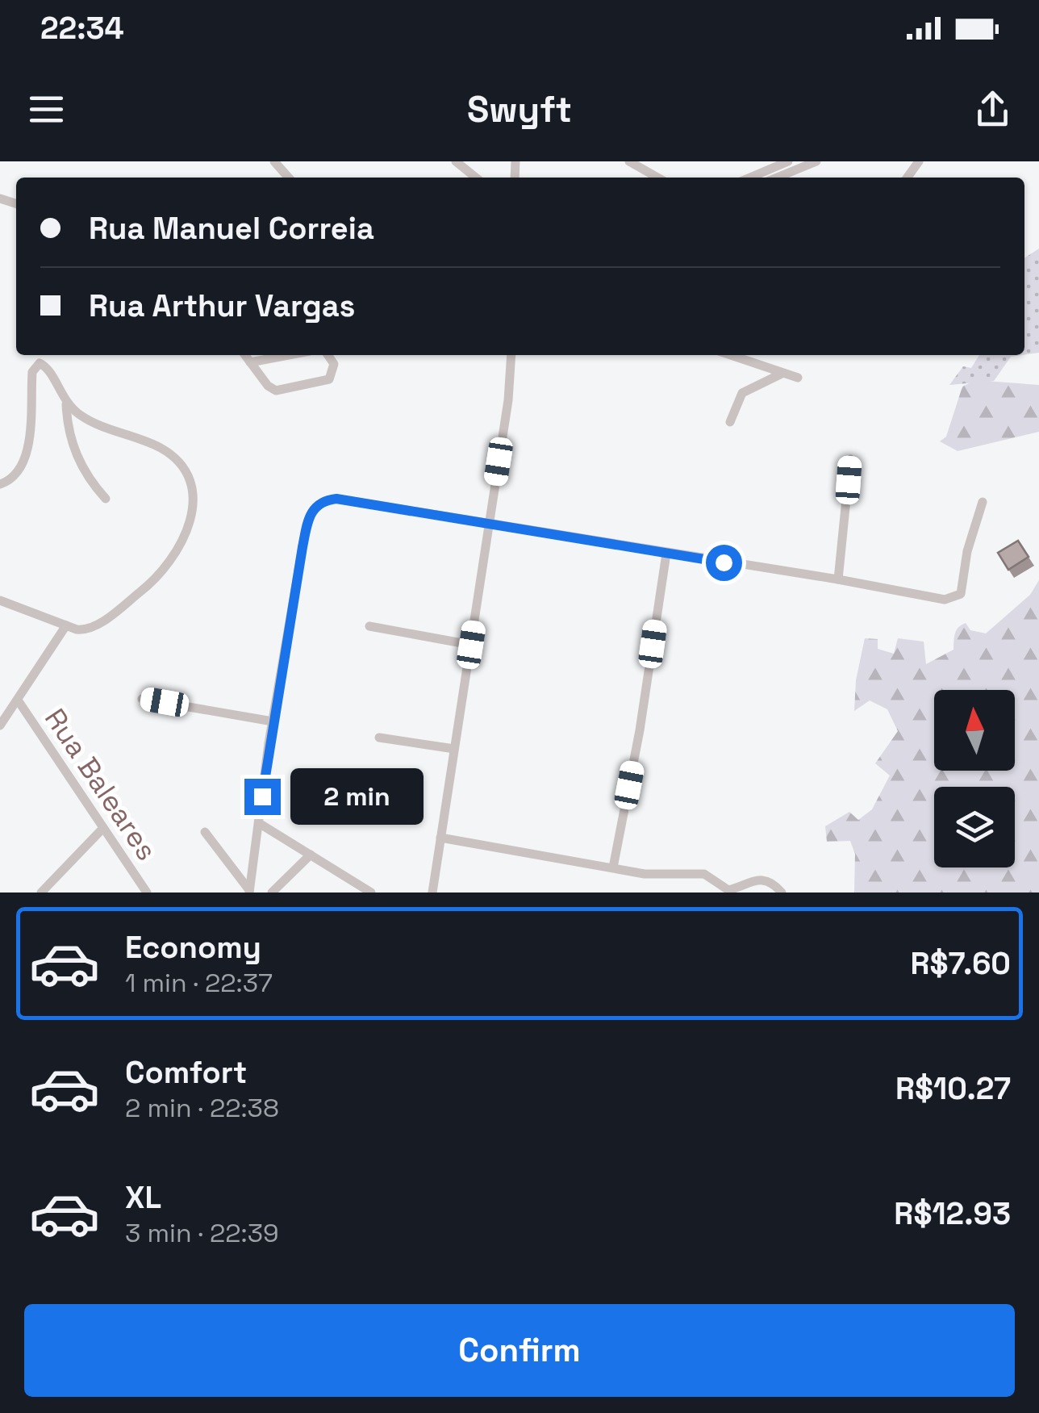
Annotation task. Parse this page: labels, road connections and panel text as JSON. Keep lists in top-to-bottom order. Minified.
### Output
{"streets":{"street":["Rua Baleares"]},"north":"top","page":{"status":"22:34","header":"Swyft","banner":["Rua Manuel Correia","Rua Arthur Vargas"],"bubble":"2 min","list":[{"name":"Economy","note":"1 min · 22:37","value":"R$7.60"},{"name":"Comfort","note":"2 min · 22:38","value":"R$10.27"},{"name":"XL","note":"3 min · 22:39","value":"R$12.93"}],"buttons":"Confirm"}}
